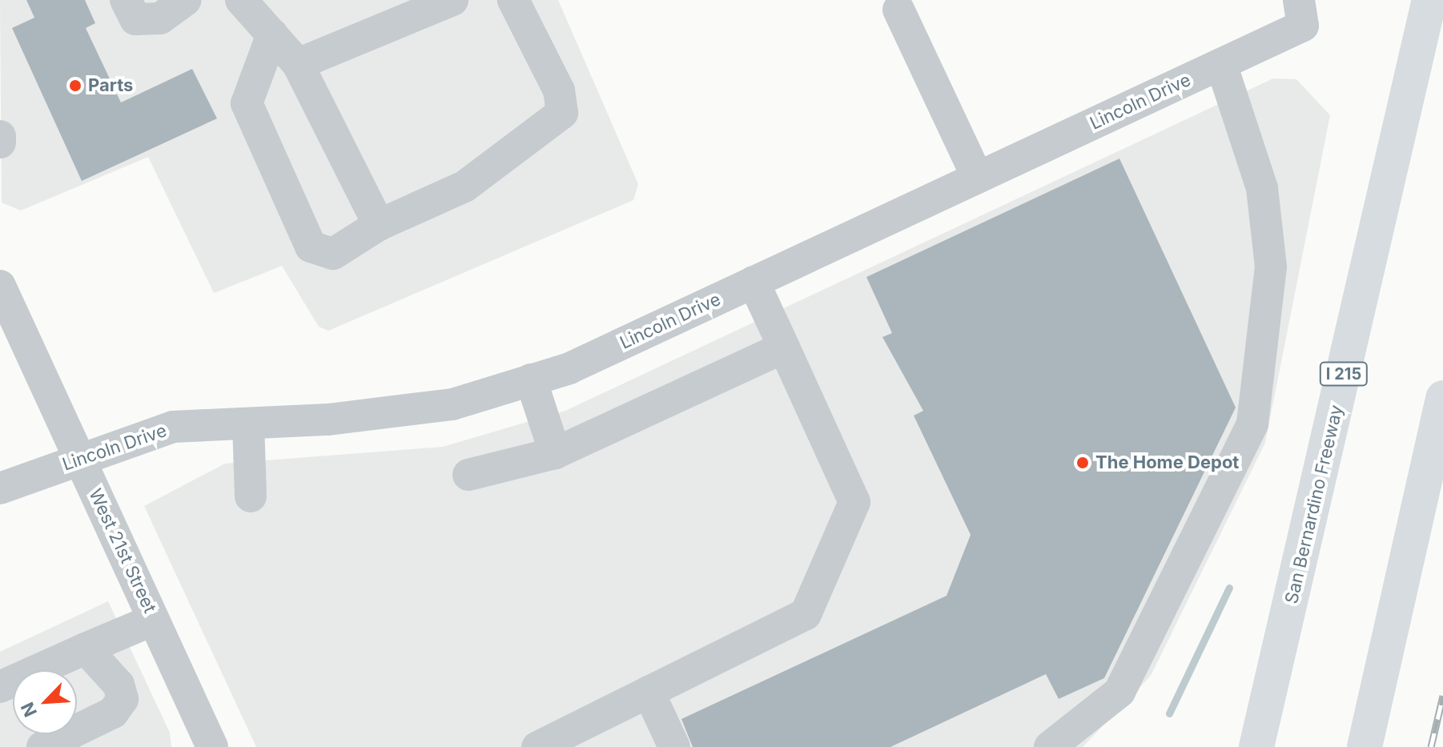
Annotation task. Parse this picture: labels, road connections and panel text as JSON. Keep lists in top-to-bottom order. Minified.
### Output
{"streets":{"highway":["I 215","San Bernardino Freeway"],"street":["Lincoln Drive","West 21st Street"]},"crossings":[["Lincoln Drive","West 21st Street"]],"places":["Parts","The Home Depot"],"north":"bottom left"}
